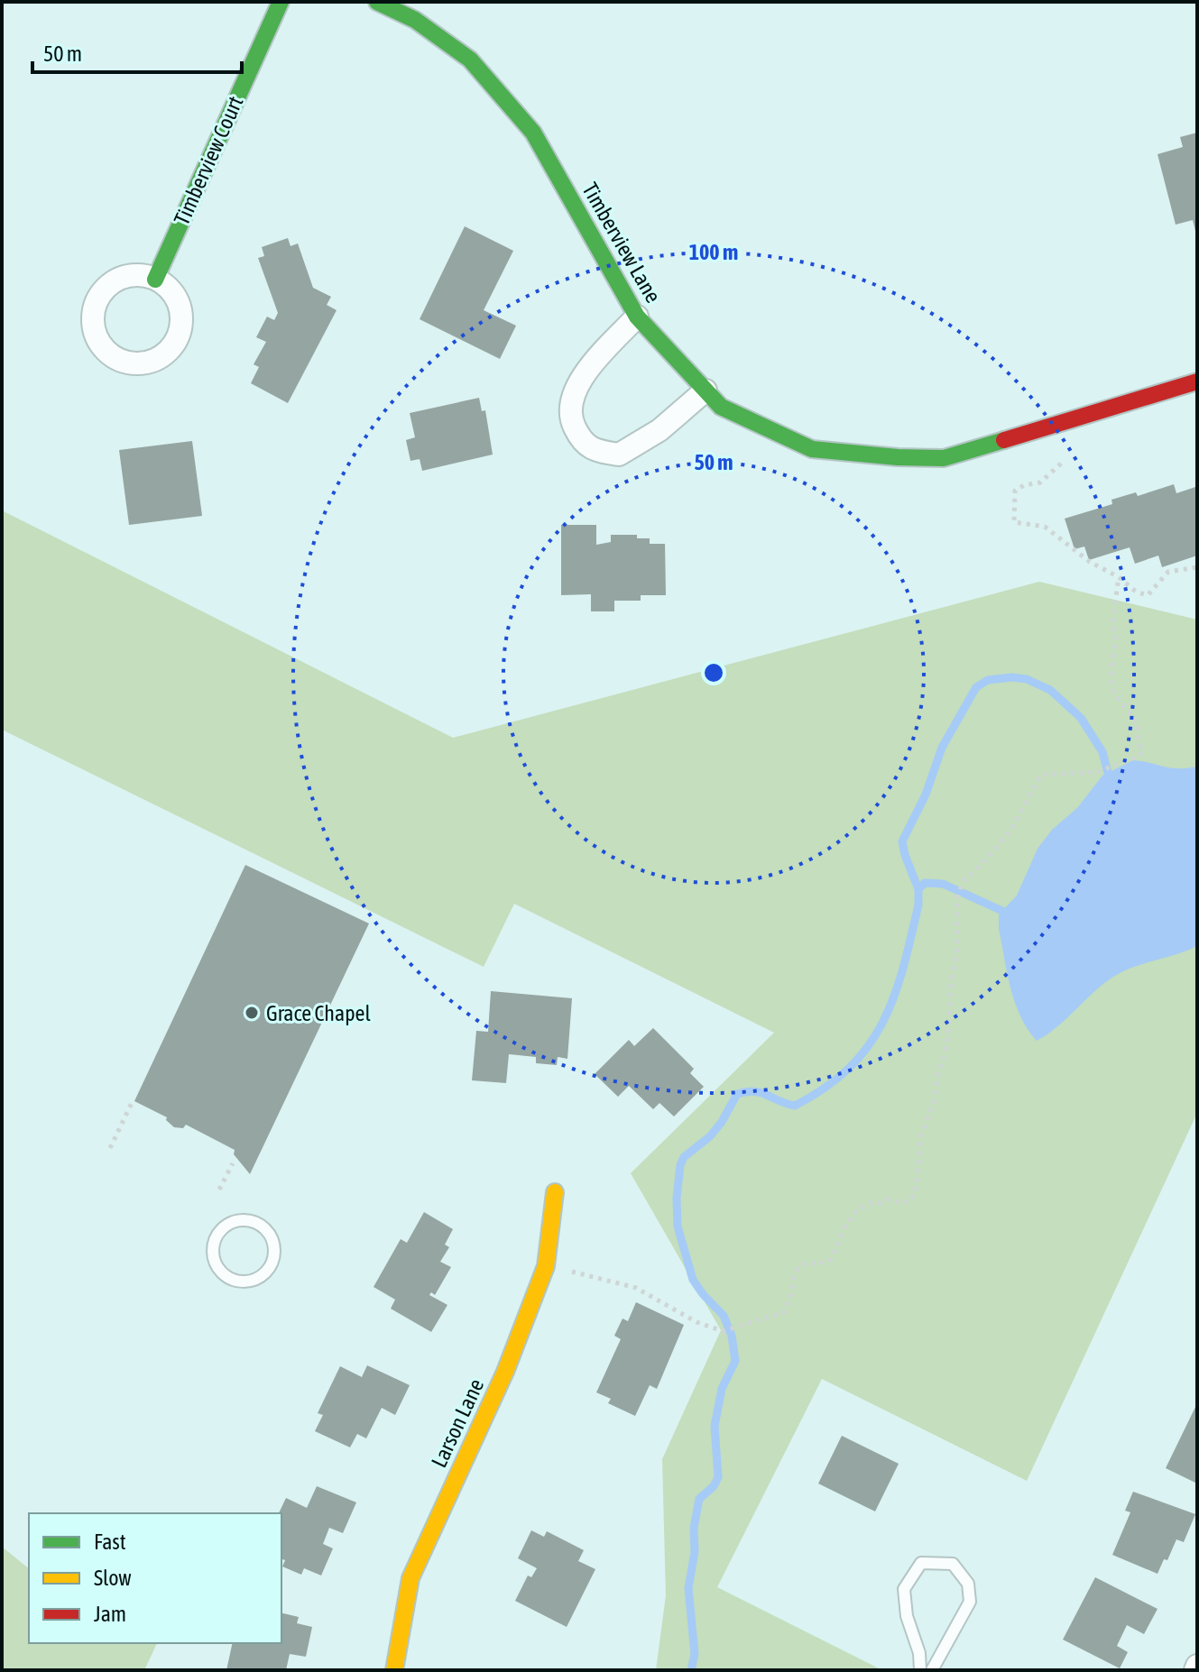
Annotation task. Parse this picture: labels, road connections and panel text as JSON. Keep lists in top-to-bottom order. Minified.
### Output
{"streets":{"street":["Timberview Court","Timberview Lane","Larson Lane"]},"places":["Grace Chapel"],"legend":["Fast","Slow","Jam"],"scale_bar":"50 m","rings":["100 m","50 m"]}
